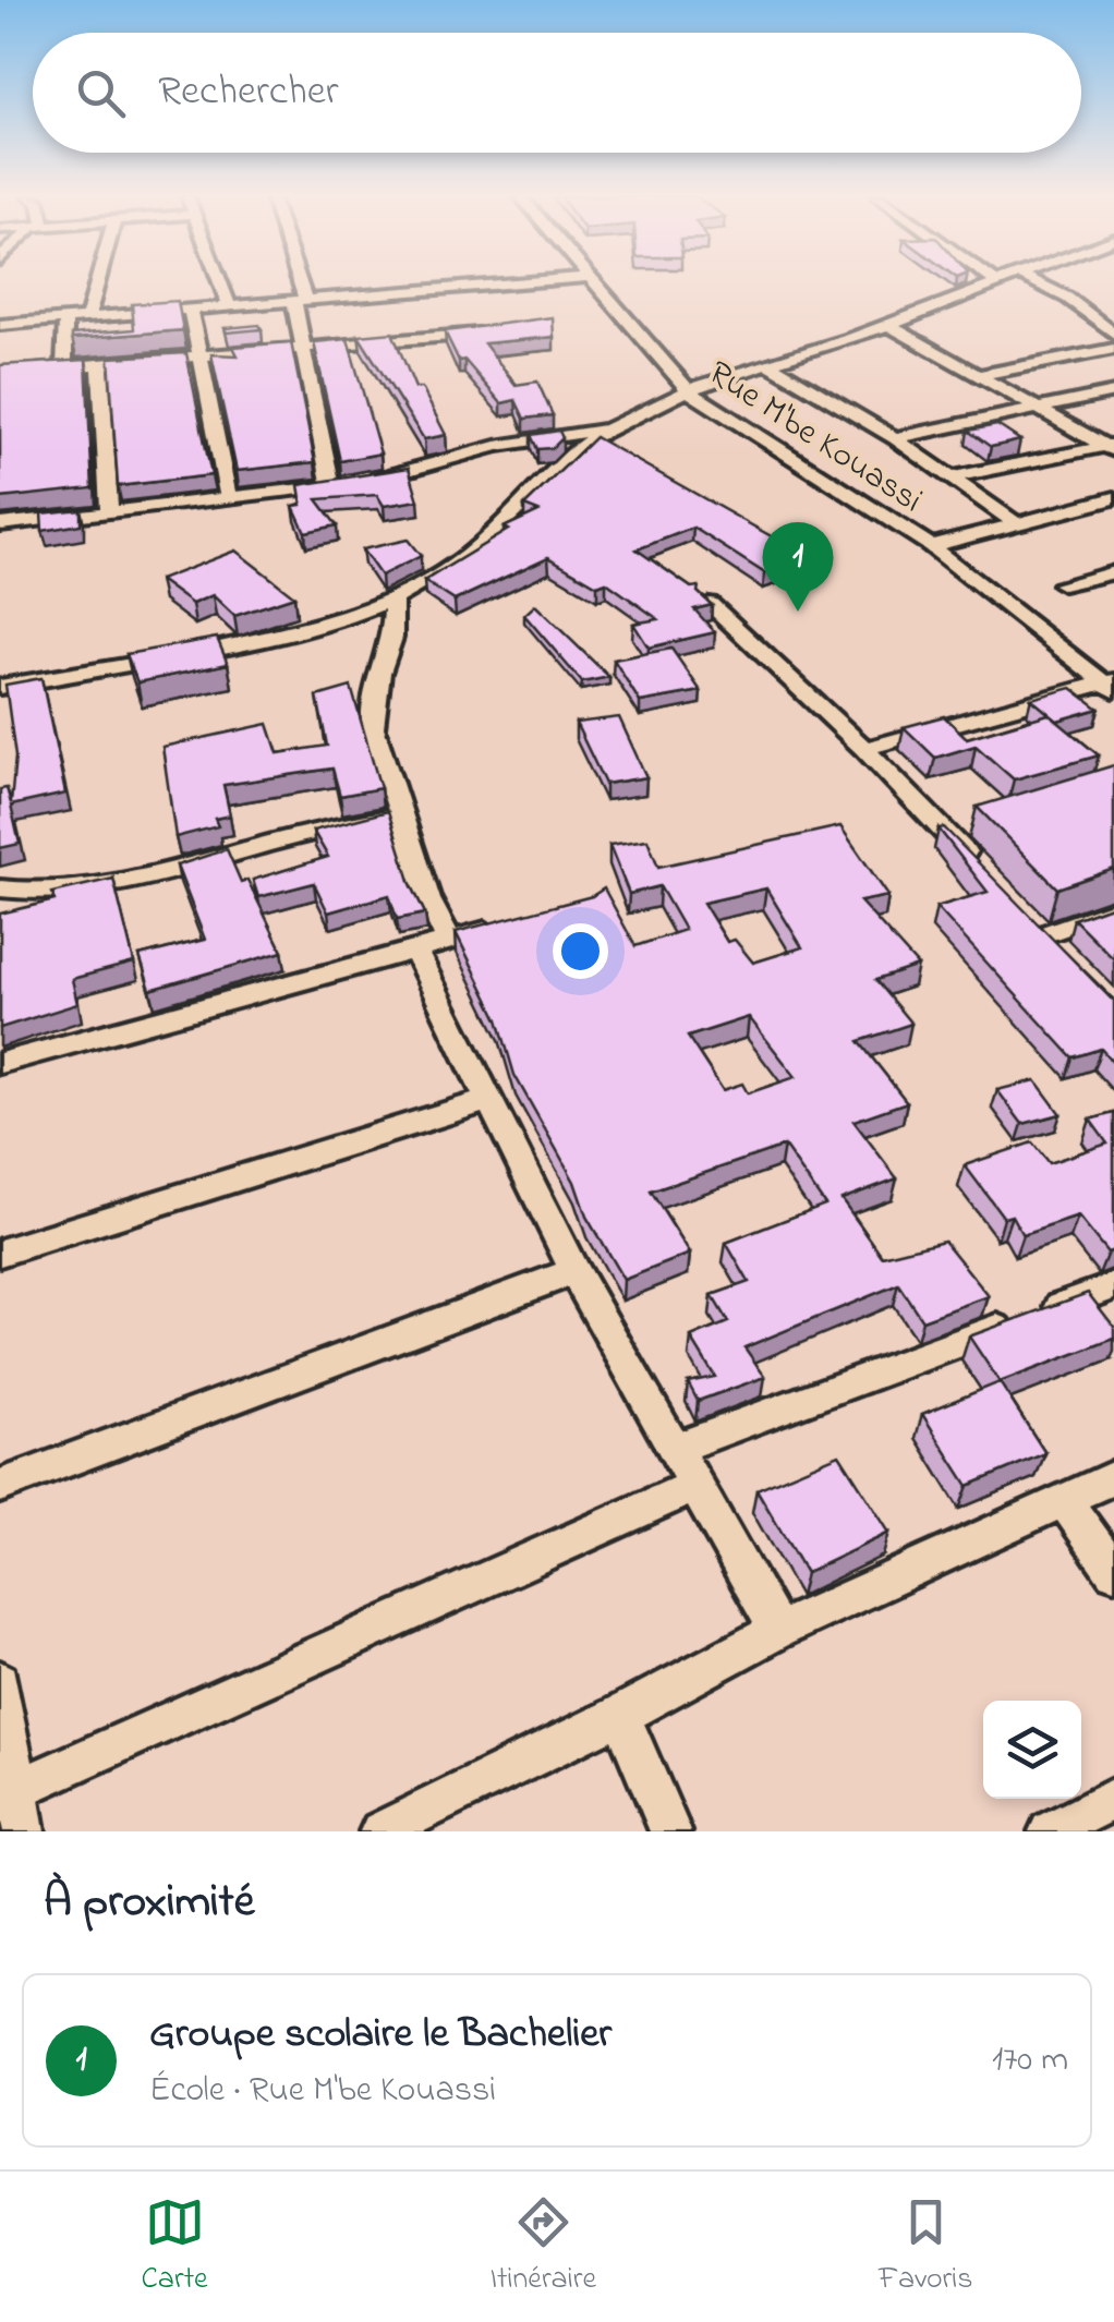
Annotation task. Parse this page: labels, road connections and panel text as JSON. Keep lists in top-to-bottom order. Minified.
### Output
{"streets":{"street":["Rue M'be Kouassi"]},"page":{"search":"Rechercher","pins":"1","heading":"À proximité","list":[{"mark":"1","name":"Groupe scolaire le Bachelier","note":"École · Rue M'be Kouassi","value":"170 m"}],"nav":["Carte","Itinéraire","Favoris"]}}
